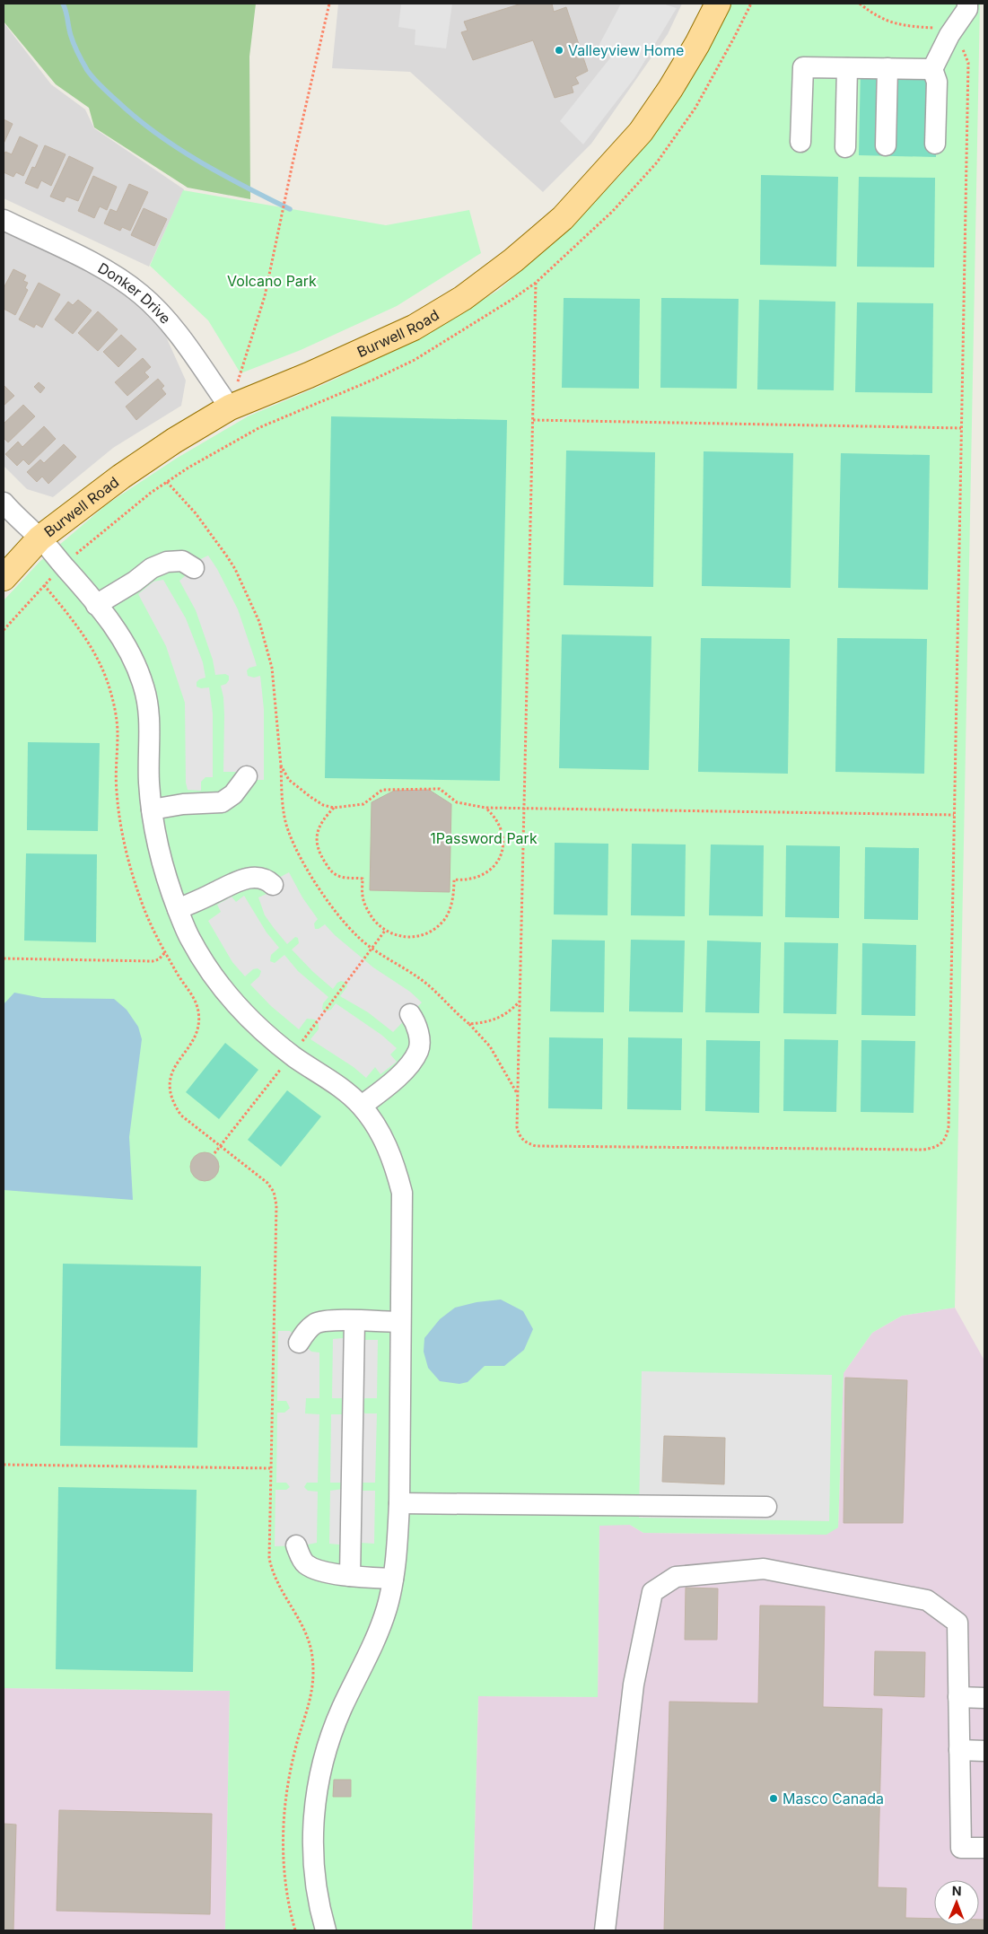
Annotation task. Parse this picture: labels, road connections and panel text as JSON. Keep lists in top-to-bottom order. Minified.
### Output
{"streets":{"main road":["Burwell Road"],"street":["Donker Drive"]},"crossings":[["Donker Drive","Burwell Road"]],"parks":["Volcano Park","1Password Park"],"places":["Valleyview Home","Masco Canada"],"north":"top"}
